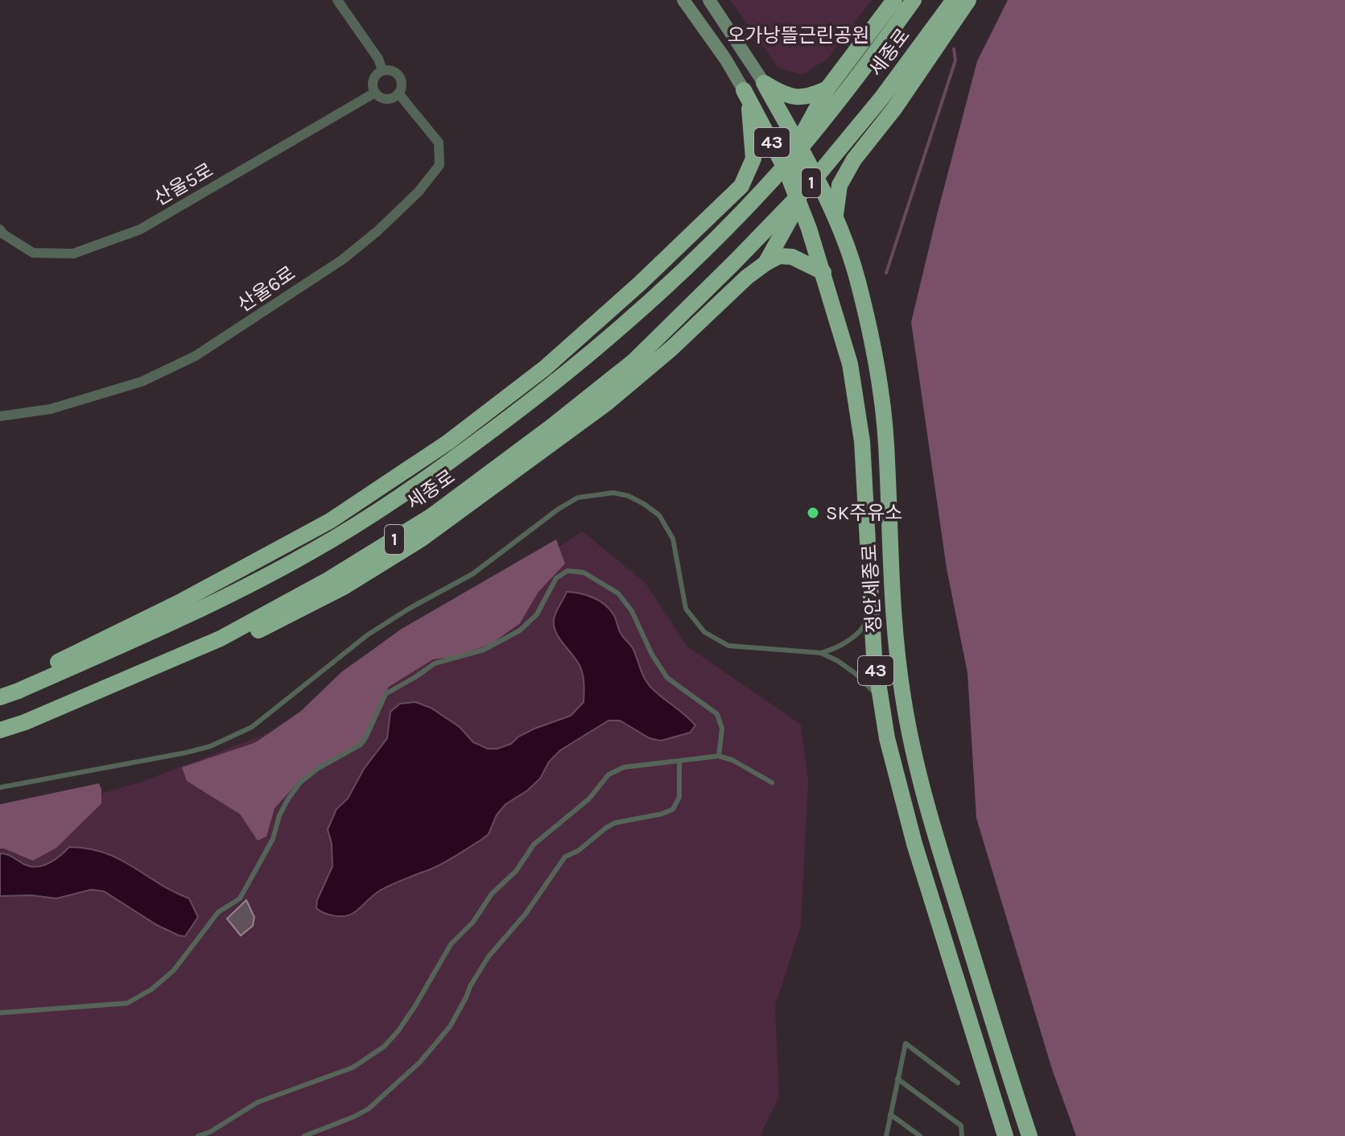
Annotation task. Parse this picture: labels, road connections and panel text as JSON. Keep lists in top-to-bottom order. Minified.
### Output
{"streets":{"highway":["세종로","43","1","정안세종로"],"street":["산울5로","산울6로"]},"crossings":[["산울5로","산울6로"]],"parks":["오가낭뜰근린공원"],"places":["SK주유소"]}
